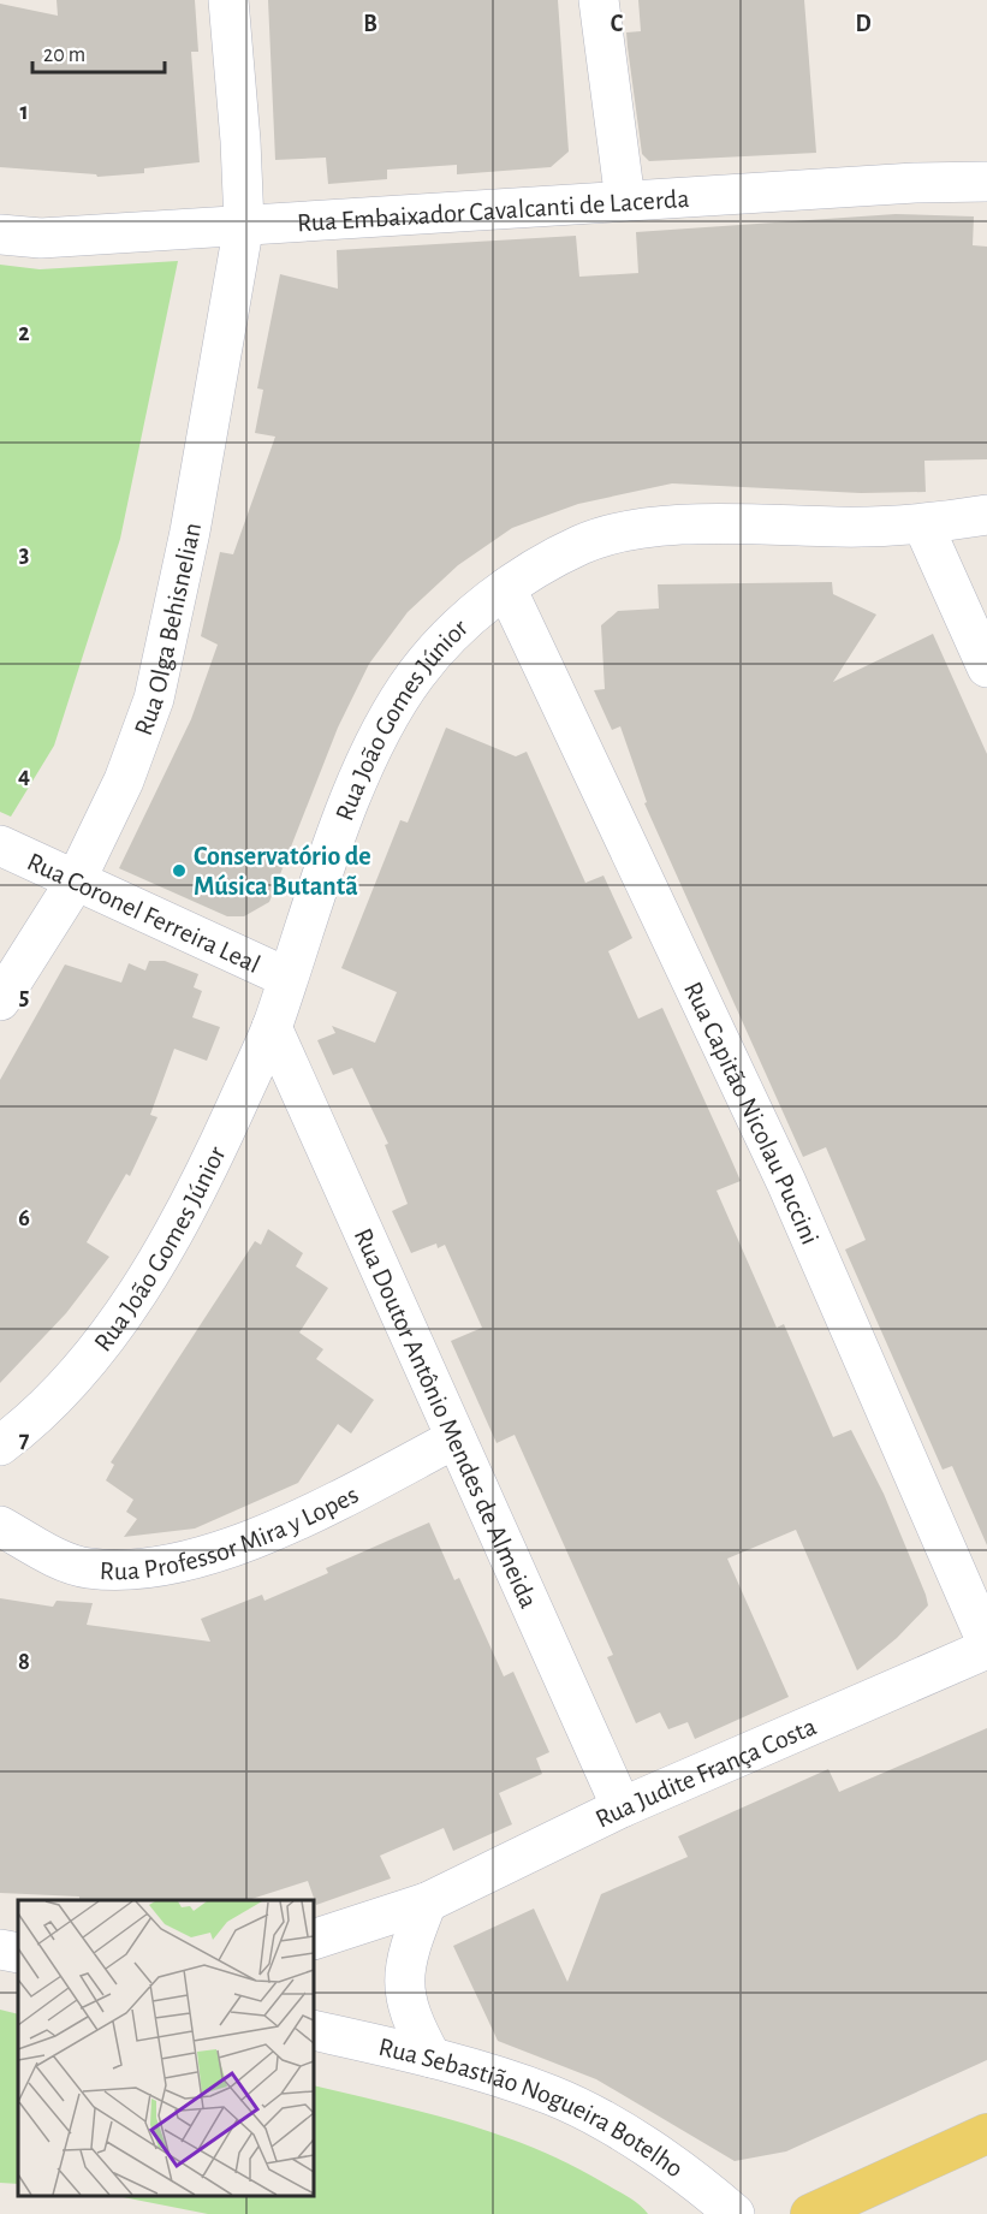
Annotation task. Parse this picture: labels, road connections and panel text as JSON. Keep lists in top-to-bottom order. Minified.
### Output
{"streets":{"street":["Rua Embaixador Cavalcanti de Lacerda","Rua Olga Behisnelian","Rua João Gomes Júnior","Rua Coronel Ferreira Leal","Rua Capitão Nicolau Puccini","Rua Doutor Antônio Mendes de Almeida","Rua Professor Mira y Lopes","Rua Judite França Costa","Rua Sebastião Nogueira Botelho"]},"crossings":[["Rua Embaixador Cavalcanti de Lacerda","Rua Olga Behisnelian"],["Rua Olga Behisnelian","Rua Coronel Ferreira Leal"],["Rua João Gomes Júnior","Rua Coronel Ferreira Leal"],["Rua João Gomes Júnior","Rua Capitão Nicolau Puccini"],["Rua João Gomes Júnior","Rua Doutor Antônio Mendes de Almeida"],["Rua Doutor Antônio Mendes de Almeida","Rua Professor Mira y Lopes"],["Rua Doutor Antônio Mendes de Almeida","Rua Judite França Costa"]],"places":["Conservatório de Música Butantã"],"scale_bar":"20 m","grid":{"columns":["B","C","D"],"rows":["1","2","3","4","5","6","7","8"]}}
